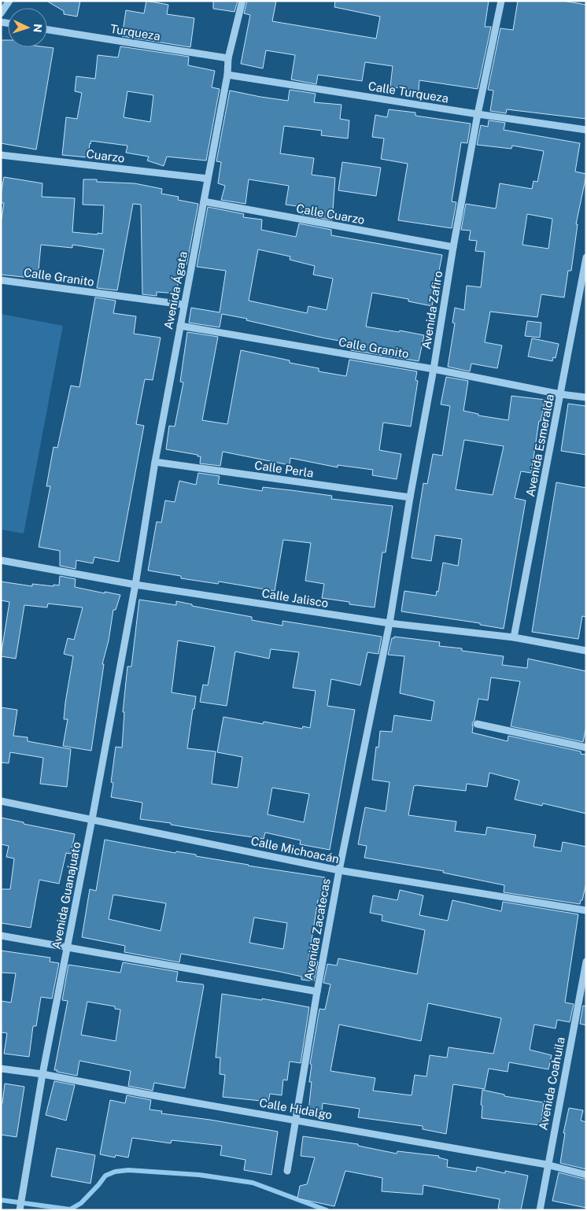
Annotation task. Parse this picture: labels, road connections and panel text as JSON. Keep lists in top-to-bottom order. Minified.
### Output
{"streets":{"street":["Turqueza","Calle Turqueza","Cuarzo","Calle Cuarzo","Calle Granito","Avenida Ágata","Avenida Zafiro","Avenida Esmeralda","Calle Perla","Calle Jalisco","Calle Michoacán","Avenida Guanajuato","Avenida Zacatecas","Avenida Coahuila","Calle Hidalgo"]},"crossings":[["Turqueza","Avenida Ágata"],["Calle Turqueza","Avenida Ágata"],["Calle Turqueza","Avenida Zafiro"],["Cuarzo","Avenida Ágata"],["Calle Cuarzo","Avenida Ágata"],["Calle Cuarzo","Avenida Zafiro"],["Calle Granito","Avenida Ágata"],["Calle Granito","Avenida Zafiro"],["Calle Granito","Avenida Esmeralda"],["Avenida Ágata","Calle Perla"],["Avenida Ágata","Calle Jalisco"],["Avenida Ágata","Avenida Guanajuato"],["Avenida Zafiro","Calle Perla"],["Avenida Zafiro","Calle Jalisco"],["Avenida Zafiro","Avenida Zacatecas"],["Avenida Esmeralda","Calle Jalisco"],["Calle Jalisco","Avenida Guanajuato"],["Calle Jalisco","Avenida Zacatecas"],["Calle Michoacán","Avenida Guanajuato"],["Calle Michoacán","Avenida Zacatecas"],["Avenida Guanajuato","Calle Hidalgo"],["Avenida Zacatecas","Calle Hidalgo"],["Avenida Coahuila","Calle Hidalgo"]],"north":"right"}
